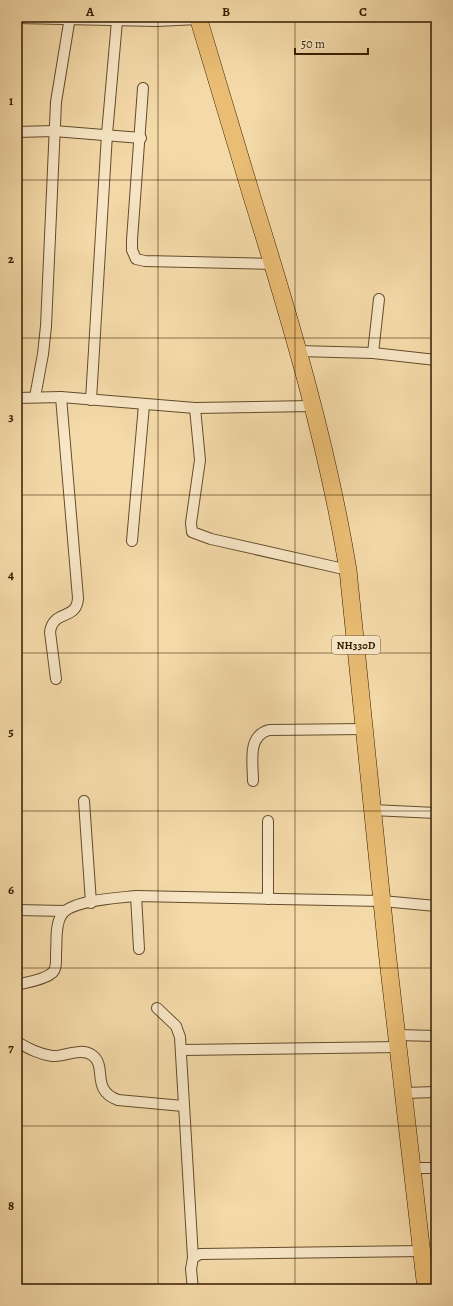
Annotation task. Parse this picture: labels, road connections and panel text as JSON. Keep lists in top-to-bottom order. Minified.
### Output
{"streets":{"highway":["NH330D"]},"scale_bar":"50 m","grid":{"columns":["A","B","C"],"rows":["1","2","3","4","5","6","7","8"]}}
